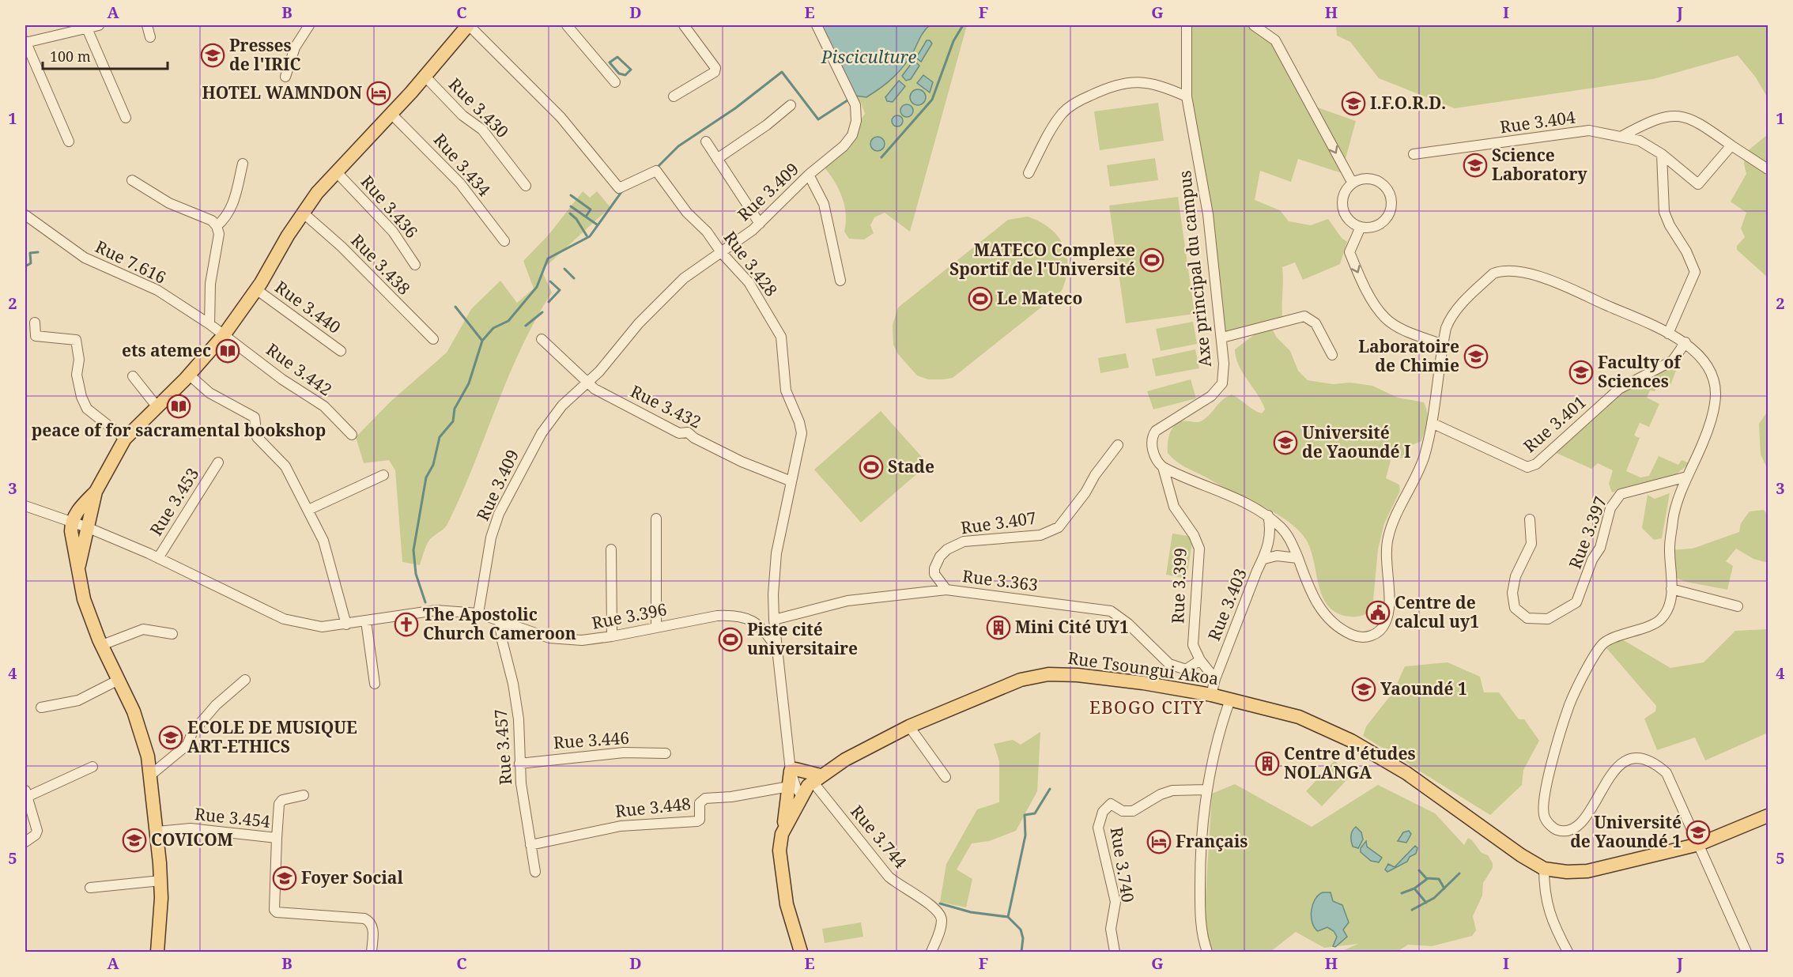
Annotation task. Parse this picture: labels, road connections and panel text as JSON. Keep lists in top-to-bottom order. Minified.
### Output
{"streets":{"main road":["Rue Tsoungui Akoa"],"street":["Rue 3.430","Rue 3.404","Rue 3.434","Rue 3.409","Rue 3.436","Rue 7.616","Rue 3.428","Rue 3.438","Axe principal du campus","Rue 3.440","Rue 3.442","Rue 3.432","Rue 3.401","Rue 3.453","Rue 3.407","Rue 3.397","Rue 3.363","Rue 3.399","Rue 3.403","Rue 3.396","Rue 3.446","Rue 3.457","Rue 3.448","Rue 3.454","Rue 3.744","Rue 3.740"]},"crossings":[["Rue 3.409","Rue 3.428"],["Rue 3.409","Rue 3.432"],["Rue 3.409","Rue 3.396"],["Rue 7.616","Rue 3.442"],["Rue 3.428","Rue 3.432"],["Rue 3.428","Rue 3.363"],["Rue 3.428","Rue 3.396"],["Rue 3.428","Rue 3.744"],["Axe principal du campus","Rue 3.399"],["Rue 3.407","Rue 3.363"],["Rue 3.363","Rue 3.399"],["Rue 3.399","Rue 3.403"],["Rue 3.403","Rue Tsoungui Akoa"],["Rue 3.396","Rue 3.457"],["Rue Tsoungui Akoa","Rue 3.744"],["Rue 3.446","Rue 3.457"],["Rue 3.457","Rue 3.448"]],"districts":["EBOGO CITY"],"water":["Pisciculture"],"places":{"school or university":["Presses de l'IRIC","I.F.O.R.D.","Science Laboratory","Laboratoire de Chimie","Faculty of Sciences","Université de Yaoundé I","Yaoundé 1","ECOLE DE MUSIQUE ART-ETHICS","Université de Yaoundé 1","COVICOM","Foyer Social"],"hotel":["HOTEL WAMNDON","Français"],"sports":["MATECO Complexe Sportif de l'Université","Le Mateco","Stade","Piste cité universitaire"],"library":["ets atemec","peace of for sacramental bookshop"],"public building":["Centre de calcul uy1"],"church":["The Apostolic Church Cameroon"],"building":["Mini Cité UY1","Centre d'études NOLANGA"]},"scale_bar":"100 m","grid":{"columns":["A","B","C","D","E","F","G","H","I","J"],"rows":["1","2","3","4","5"]}}
